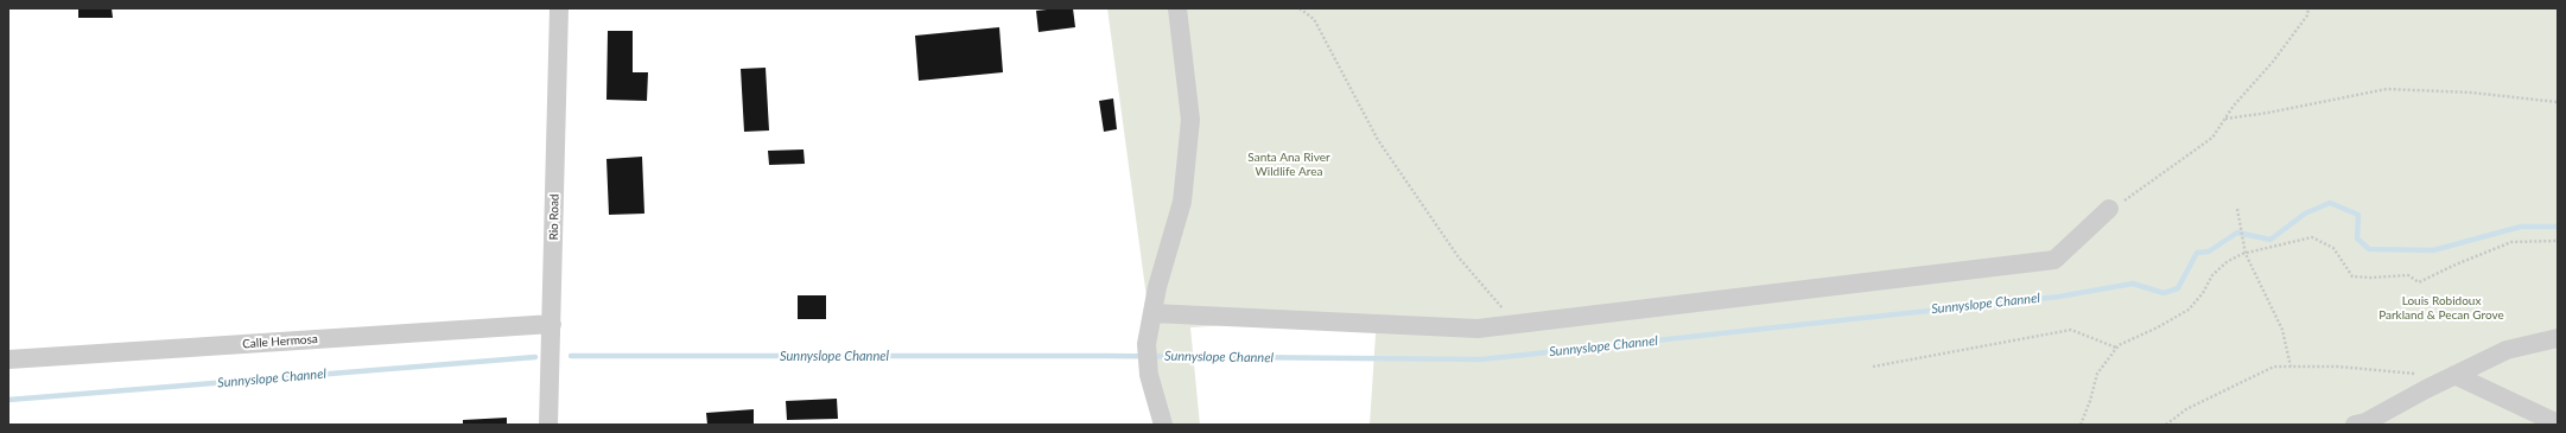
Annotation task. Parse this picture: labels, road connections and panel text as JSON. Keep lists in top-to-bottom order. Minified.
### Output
{"streets":{"street":["Rio Road","Calle Hermosa"]},"crossings":[["Rio Road","Calle Hermosa"]],"water":["Sunnyslope Channel"],"parks":["Santa Ana River Wildlife Area","Louis Robidoux Parkland & Pecan Grove"]}
